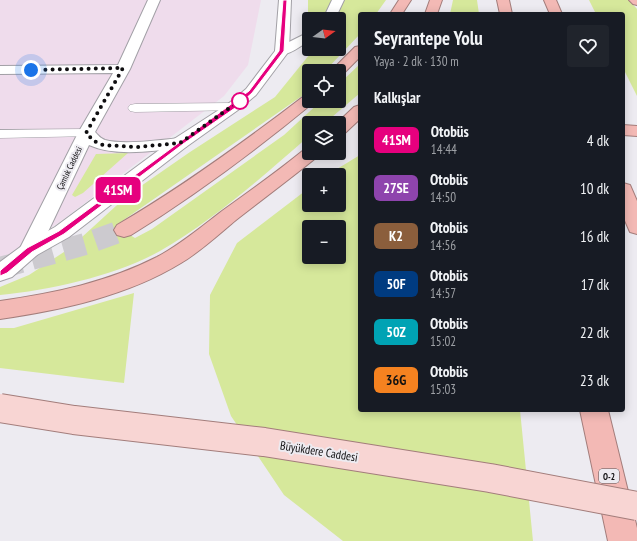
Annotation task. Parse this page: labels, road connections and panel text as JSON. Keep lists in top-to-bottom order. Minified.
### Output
{"streets":{"highway":["O-2"],"main road":["Büyükdere Caddesi"],"street":["Çamlık Caddesi"]},"lines":["bus line 41SM"],"north":"right","page":{"on_map":"41SM","map_buttons":["+","−"],"heading":[["Seyrantepe Yolu","Yaya · 2 dk · 130 m"],"Kalkışlar"],"list":[{"mark":"41SM","name":"Otobüs","note":"14:44","value":"4 dk"},{"mark":"27SE","name":"Otobüs","note":"14:50","value":"10 dk"},{"mark":"K2","name":"Otobüs","note":"14:56","value":"16 dk"},{"mark":"50F","name":"Otobüs","note":"14:57","value":"17 dk"},{"mark":"50Z","name":"Otobüs","note":"15:02","value":"22 dk"},{"mark":"36G","name":"Otobüs","note":"15:03","value":"23 dk"}]}}
